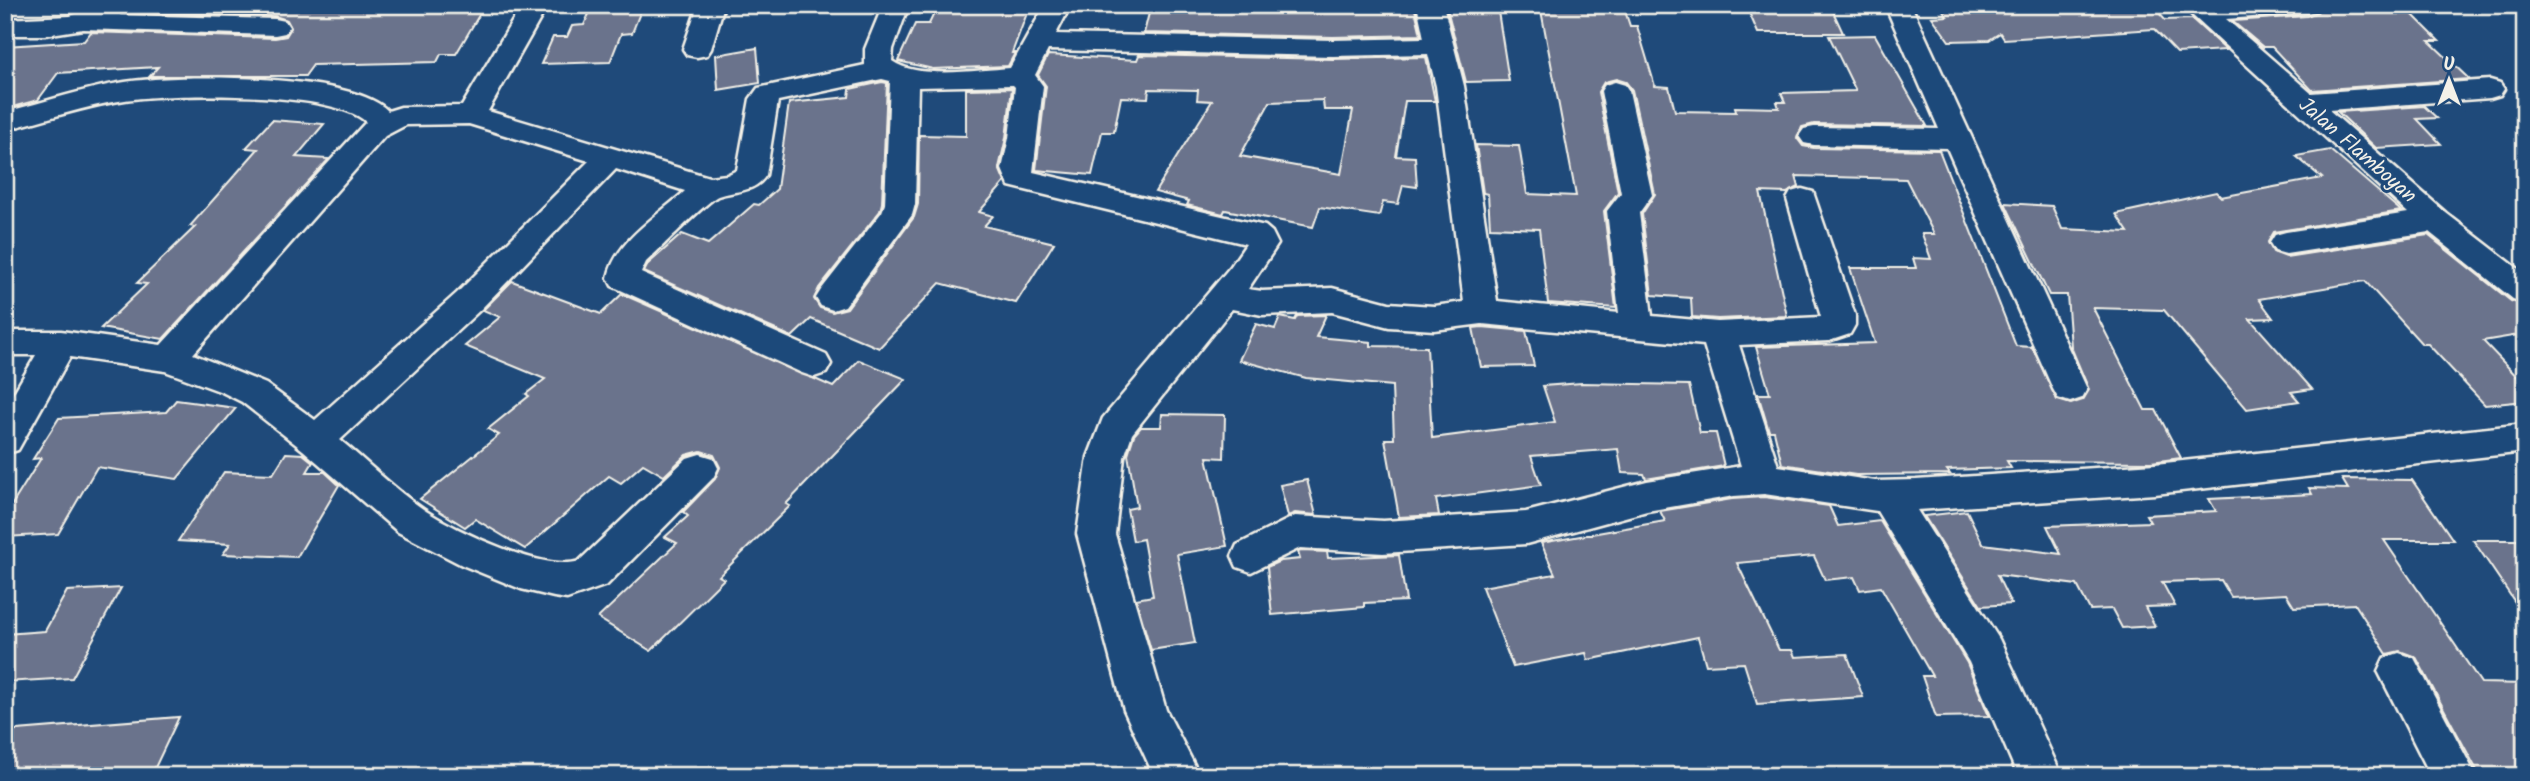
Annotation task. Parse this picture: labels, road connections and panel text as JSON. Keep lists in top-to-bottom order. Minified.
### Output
{"streets":{"street":["Jalan Flamboyan"]},"north":"top"}
